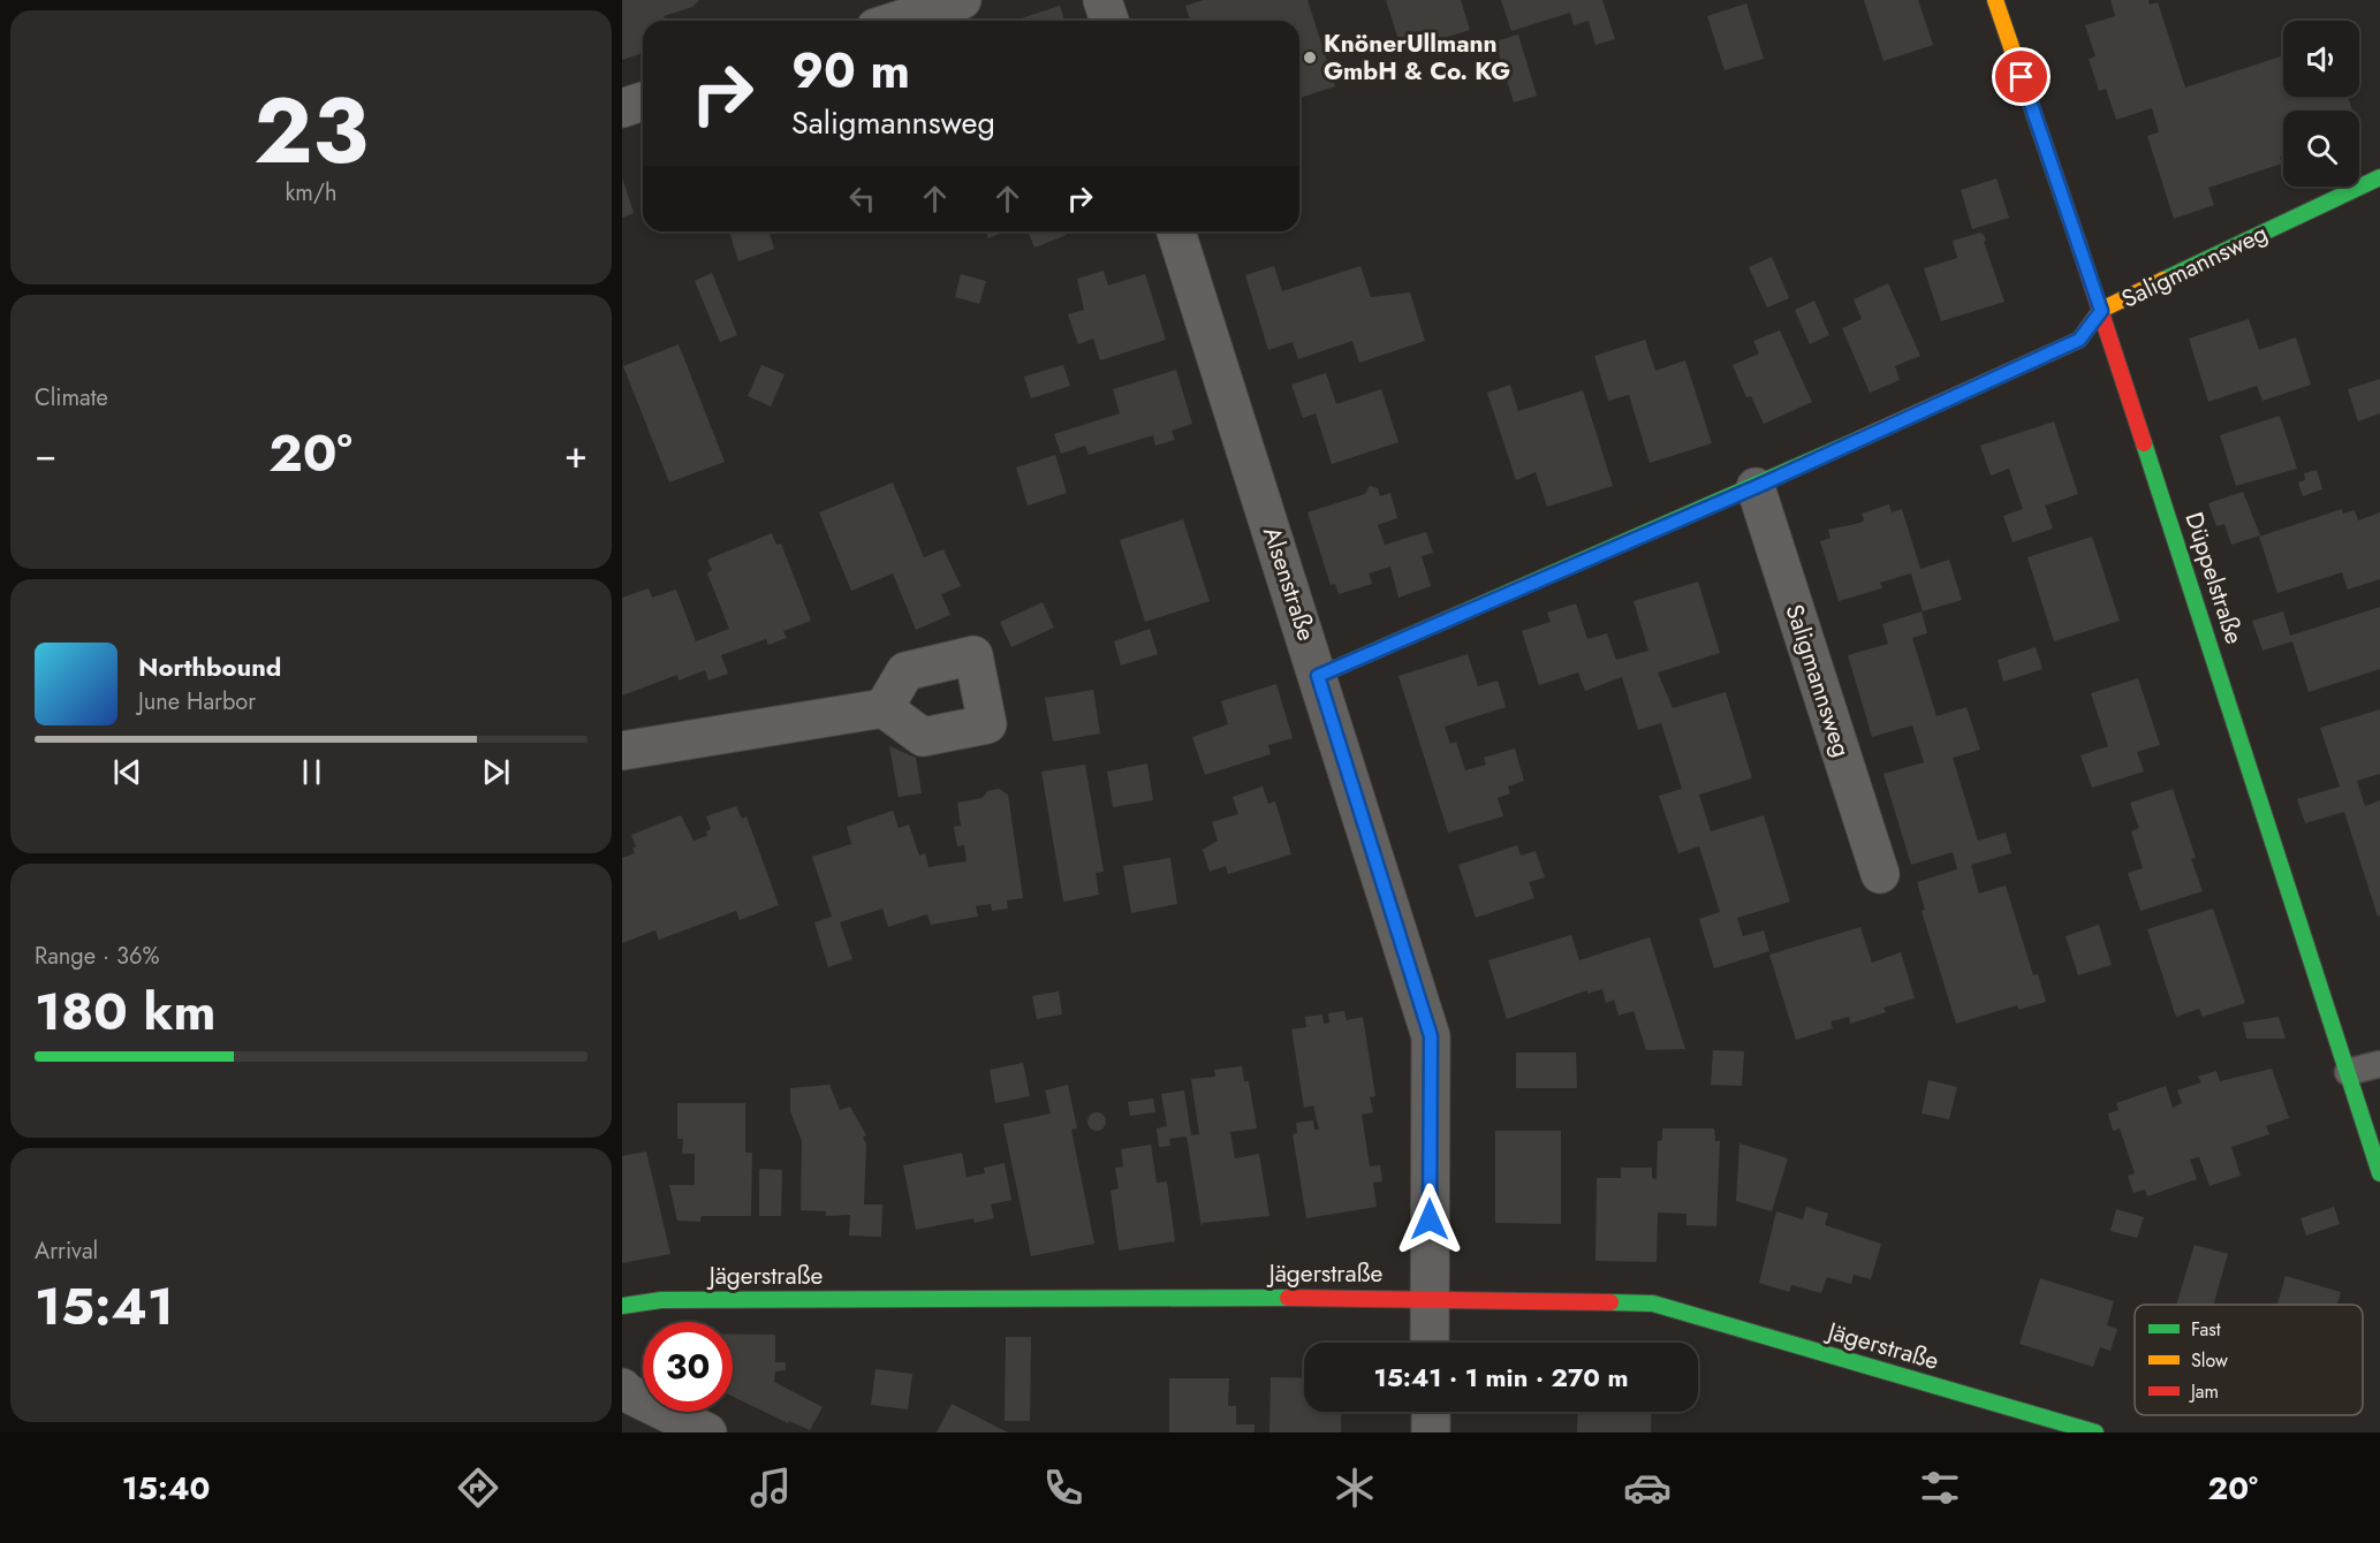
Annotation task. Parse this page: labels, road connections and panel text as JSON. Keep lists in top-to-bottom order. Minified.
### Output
{"streets":{"street":["Saligmannsweg","Düppelstraße","Alsenstraße","Jägerstraße"]},"crossings":[["Saligmannsweg","Düppelstraße"],["Saligmannsweg","Alsenstraße"],["Alsenstraße","Jägerstraße"]],"places":["KnönerUllmann GmbH & Co. KG"],"legend":["Fast","Slow","Jam"],"page":{"tile":[["23","km/h"],"Climate",["Range · 36%","180 km"],["Arrival","15:41"]],"turn":["90 m","Saligmannsweg"],"heat":["−","20°","+"],"song":["Northbound","June Harbor"],"limit":"30","trip":"15:41 · 1 min · 270 m","tabs":["15:40","20°"]}}
